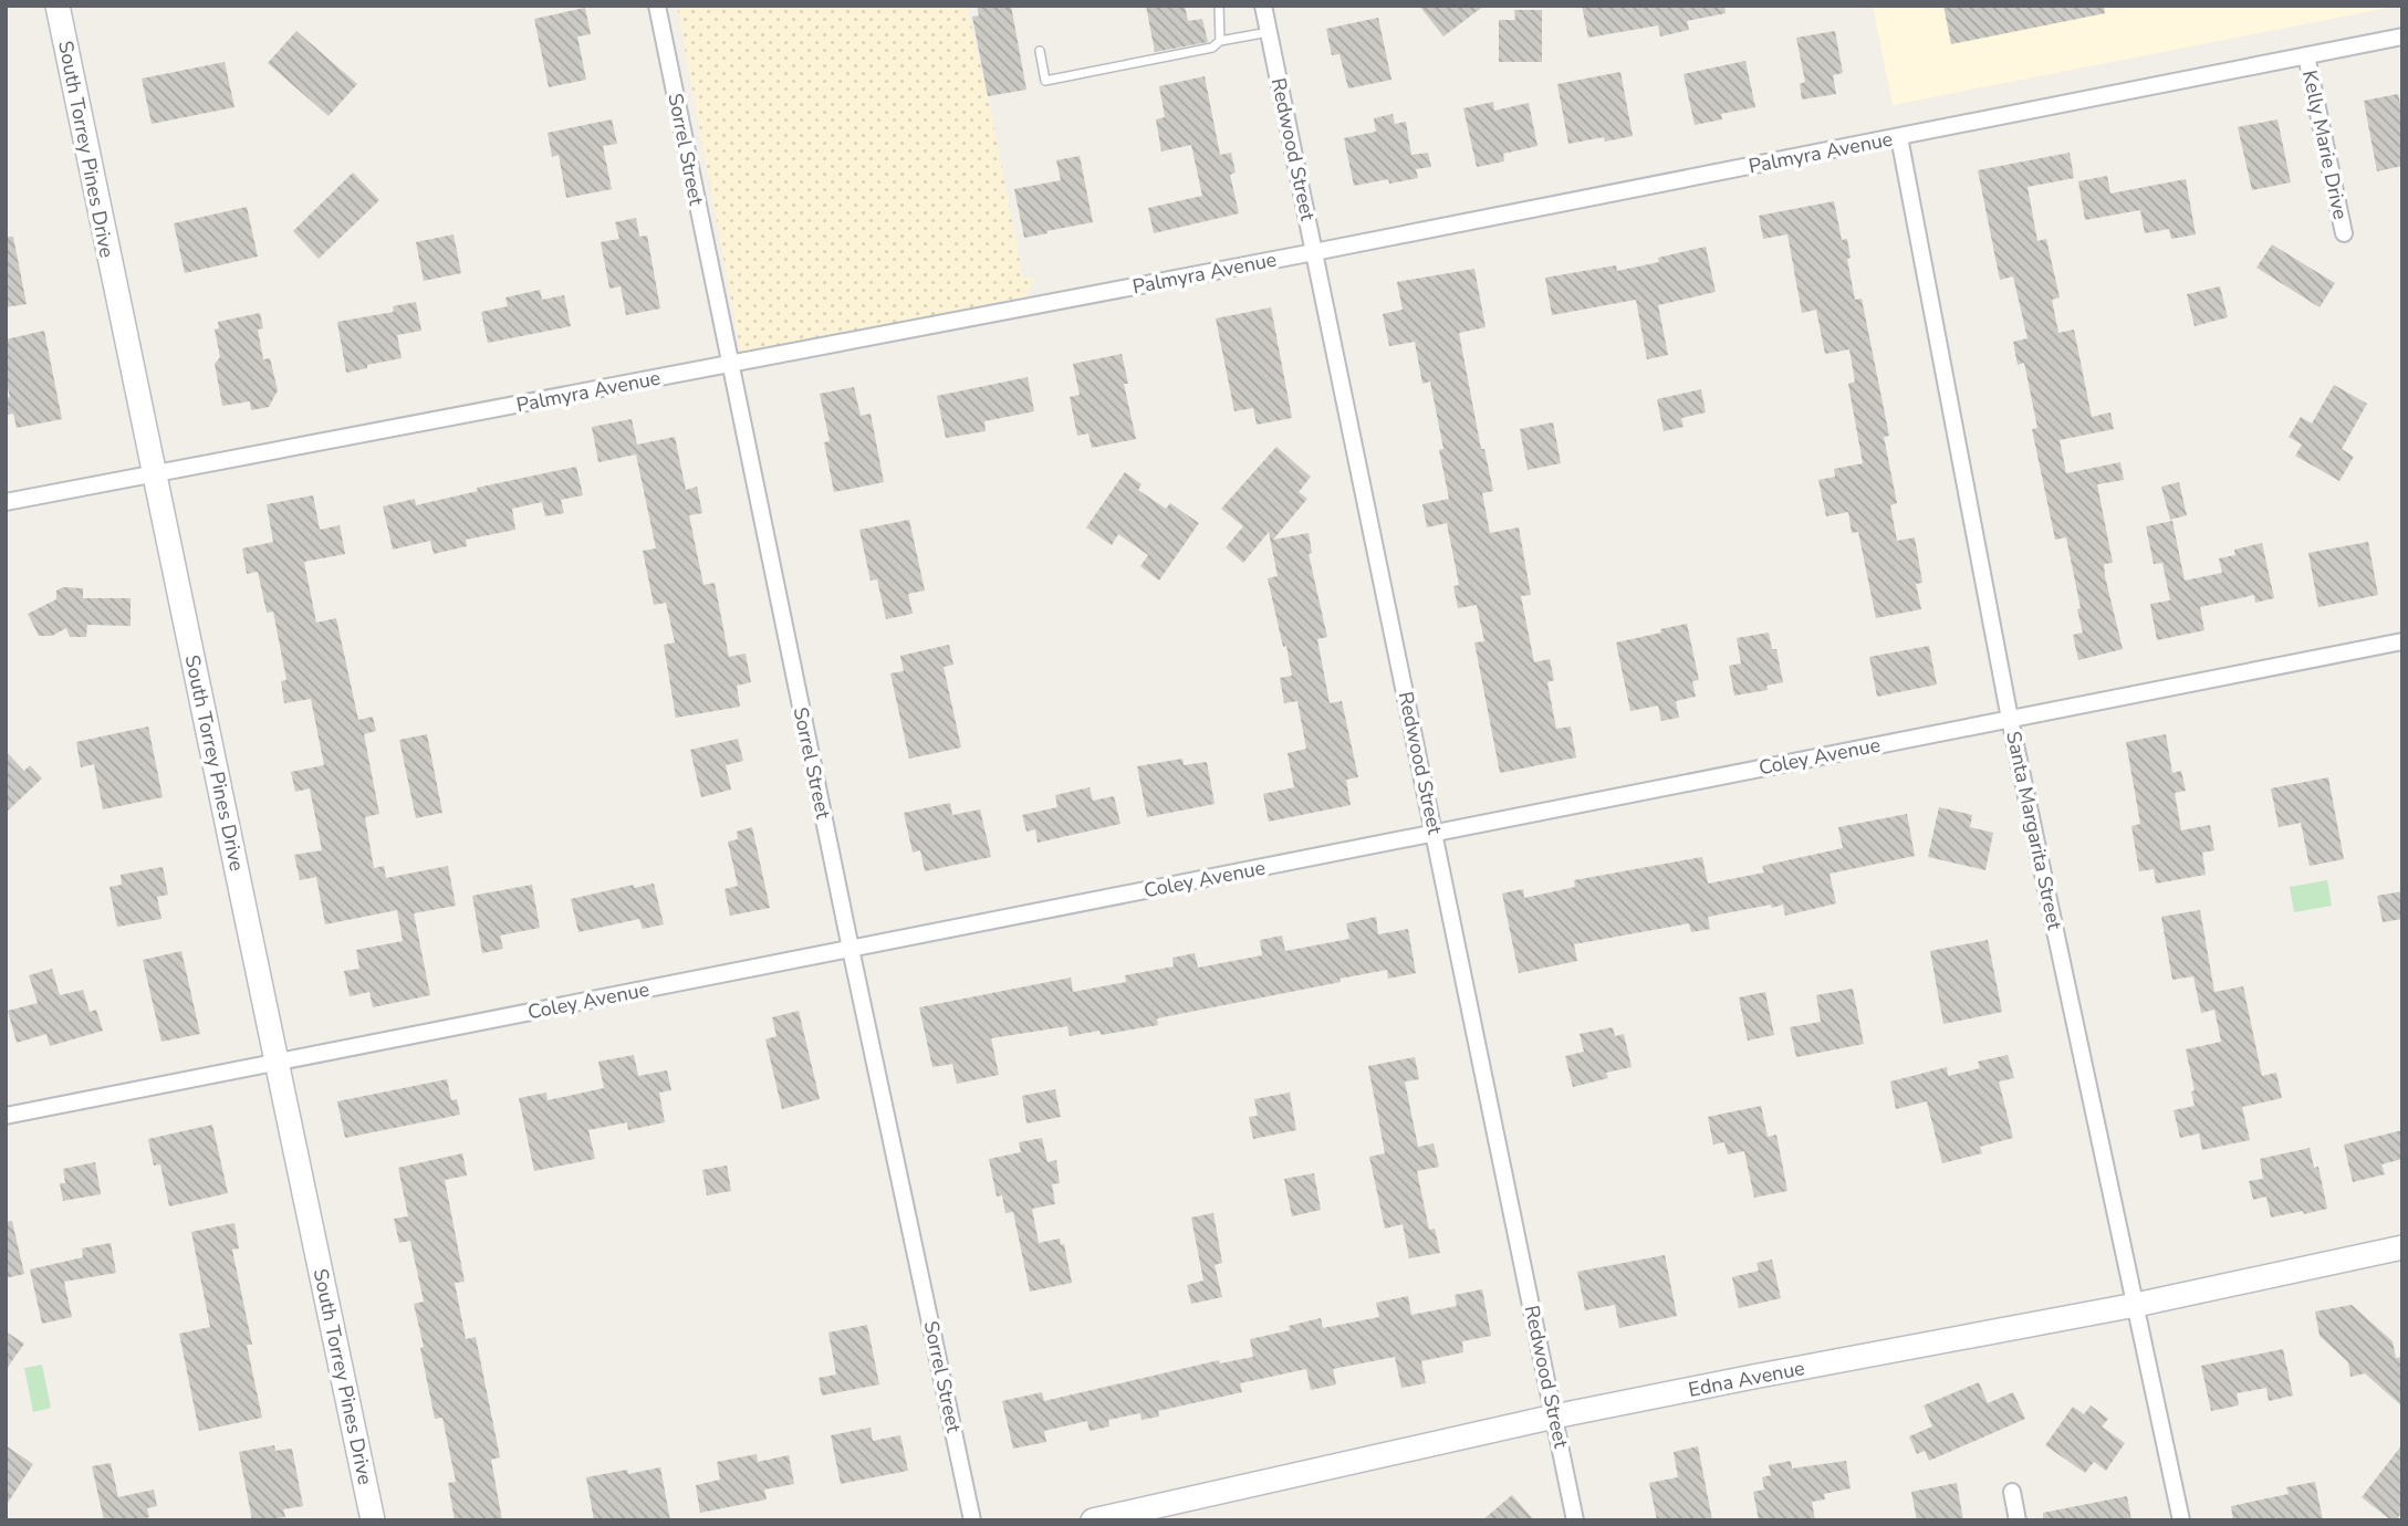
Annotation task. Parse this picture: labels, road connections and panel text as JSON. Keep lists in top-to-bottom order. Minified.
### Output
{"streets":{"street":["Kelly Marie Drive","South Torrey Pines Drive","Sorrel Street","Redwood Street","Palmyra Avenue","Coley Avenue","Santa Margarita Street","Edna Avenue"]},"crossings":[["Kelly Marie Drive","Palmyra Avenue"],["South Torrey Pines Drive","Palmyra Avenue"],["South Torrey Pines Drive","Coley Avenue"],["Sorrel Street","Palmyra Avenue"],["Sorrel Street","Coley Avenue"],["Redwood Street","Palmyra Avenue"],["Redwood Street","Coley Avenue"],["Redwood Street","Edna Avenue"],["Palmyra Avenue","Santa Margarita Street"],["Coley Avenue","Santa Margarita Street"],["Santa Margarita Street","Edna Avenue"]]}
